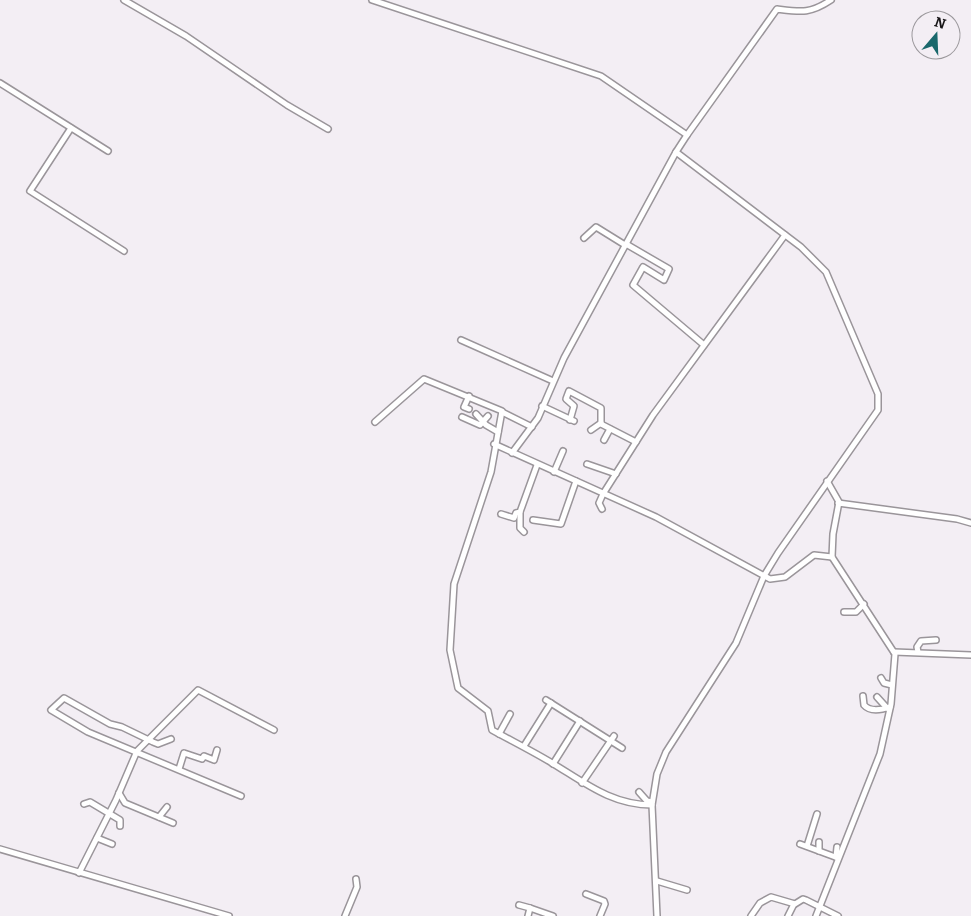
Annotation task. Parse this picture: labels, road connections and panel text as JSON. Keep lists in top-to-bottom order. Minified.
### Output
{"north":"top"}
